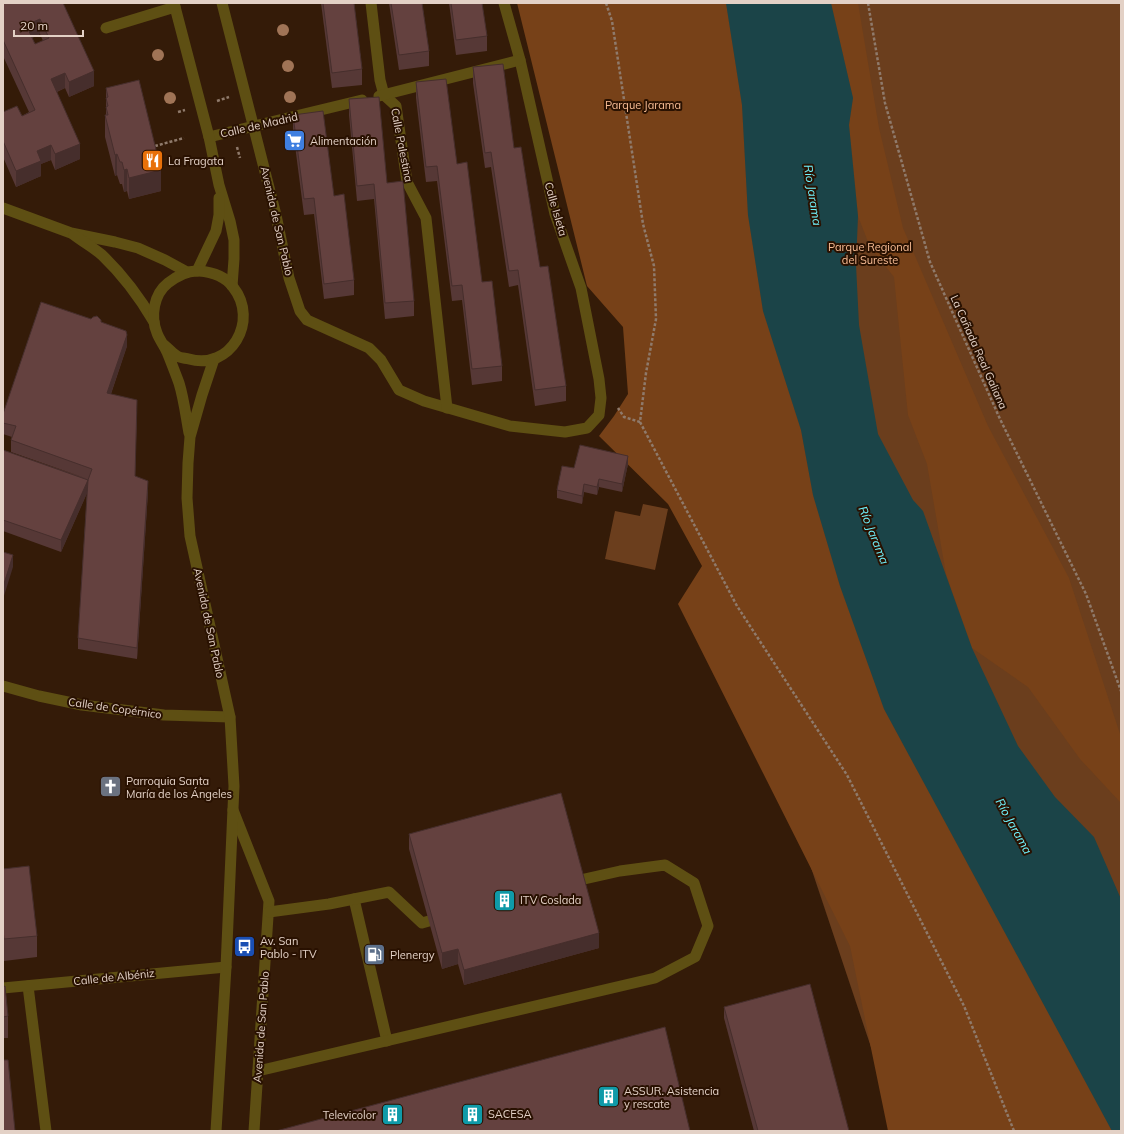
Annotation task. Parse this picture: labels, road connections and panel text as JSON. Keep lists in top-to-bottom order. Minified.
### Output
{"streets":{"street":["Calle de Madrid","Calle Palestina","Calle Isleta","Avenida de San Pablo","Calle de Copérnico","Calle de Albéniz"],"path":["La Cañada Real Galiana"]},"crossings":[["Calle de Madrid","Calle Palestina"],["Calle de Madrid","Calle Isleta"],["Calle de Madrid","Avenida de San Pablo"],["Calle Palestina","Calle Isleta"],["Calle Palestina","Avenida de San Pablo"],["Calle Isleta","Avenida de San Pablo"],["Avenida de San Pablo","Calle de Copérnico"],["Avenida de San Pablo","Calle de Albéniz"]],"water":["Río Jarama"],"parks":["Parque Jarama","Parque Regional del Sureste"],"places":{"supermarket":["Alimentación"],"restaurant":["La Fragata"],"church":["Parroquia Santa María de los Ángeles"],"building":["ITV Coslada","ASSUR. Asistencia y rescate","SACESA","Televicolor"],"bus stop":["Av. San Pablo - ITV"],"fuel station":["Plenergy"]},"scale_bar":"20 m"}
